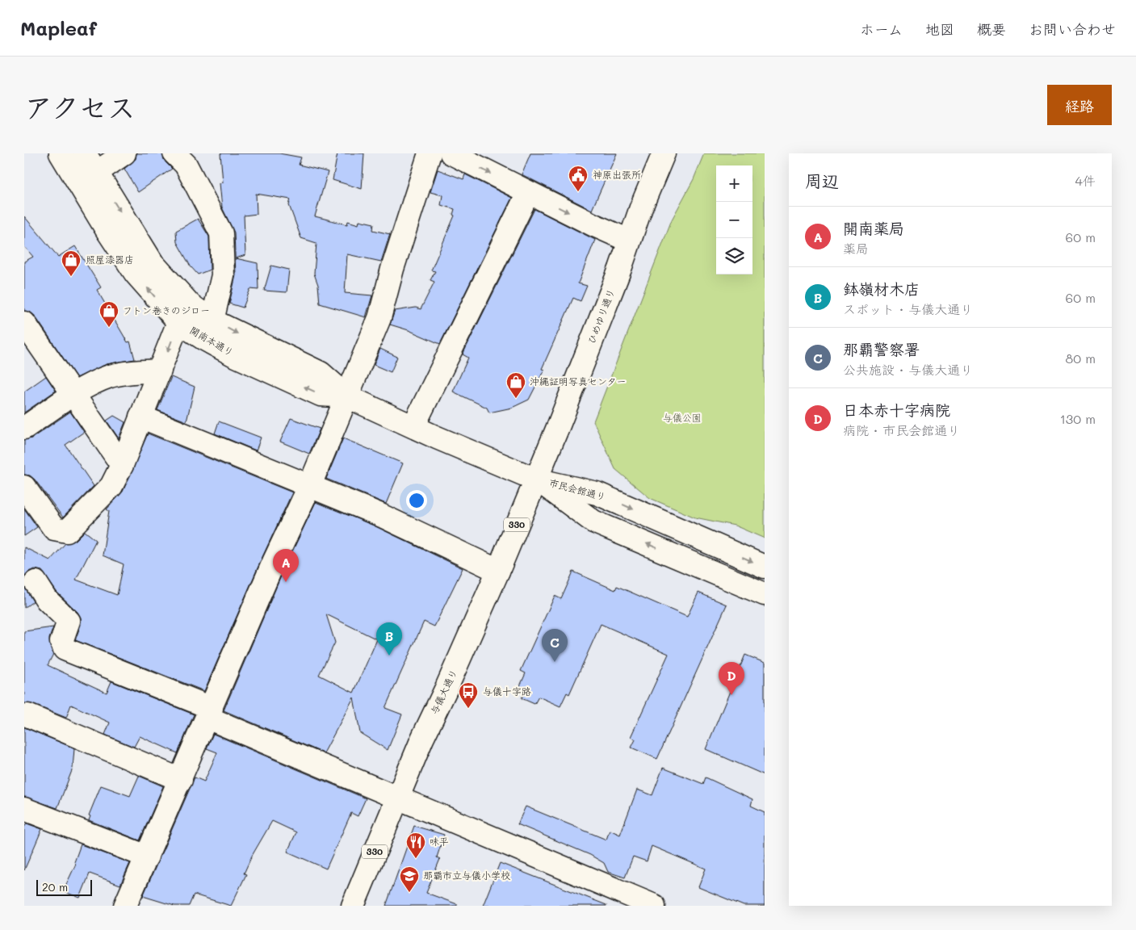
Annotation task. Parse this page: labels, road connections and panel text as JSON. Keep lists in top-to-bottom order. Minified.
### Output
{"streets":{"main road":["ひめゆり通り","開南本通り","市民会館通り","330","与儀大通り"]},"crossings":[["ひめゆり通り","開南本通り"],["ひめゆり通り","市民会館通り"],["ひめゆり通り","与儀大通り"],["開南本通り","市民会館通り"],["開南本通り","与儀大通り"],["市民会館通り","与儀大通り"]],"parks":["与儀公園"],"places":{"public building":["神原出張所"],"shop":["照屋漆器店","フトン巻きのジロー","沖縄証明写真センター"],"bus stop":["与儀十字路"],"restaurant":["味平"],"school or university":["那覇市立与儀小学校"]},"scale_bar":"20 m","page":{"header":"Mapleaf","nav":["ホーム","地図","概要","お問い合わせ"],"title":"アクセス","buttons":"経路","heading":["周辺","4件"],"map_buttons":["+","−"],"list":[{"mark":"A","name":"開南薬局","note":"薬局","value":"60 m"},{"mark":"B","name":"鉢嶺材木店","note":"スポット · 与儀大通り","value":"60 m"},{"mark":"C","name":"那覇警察署","note":"公共施設 · 与儀大通り","value":"80 m"},{"mark":"D","name":"日本赤十字病院","note":"病院 · 市民会館通り","value":"130 m"}],"pins":["A","B","C","D"],"scale":"20 m"}}
